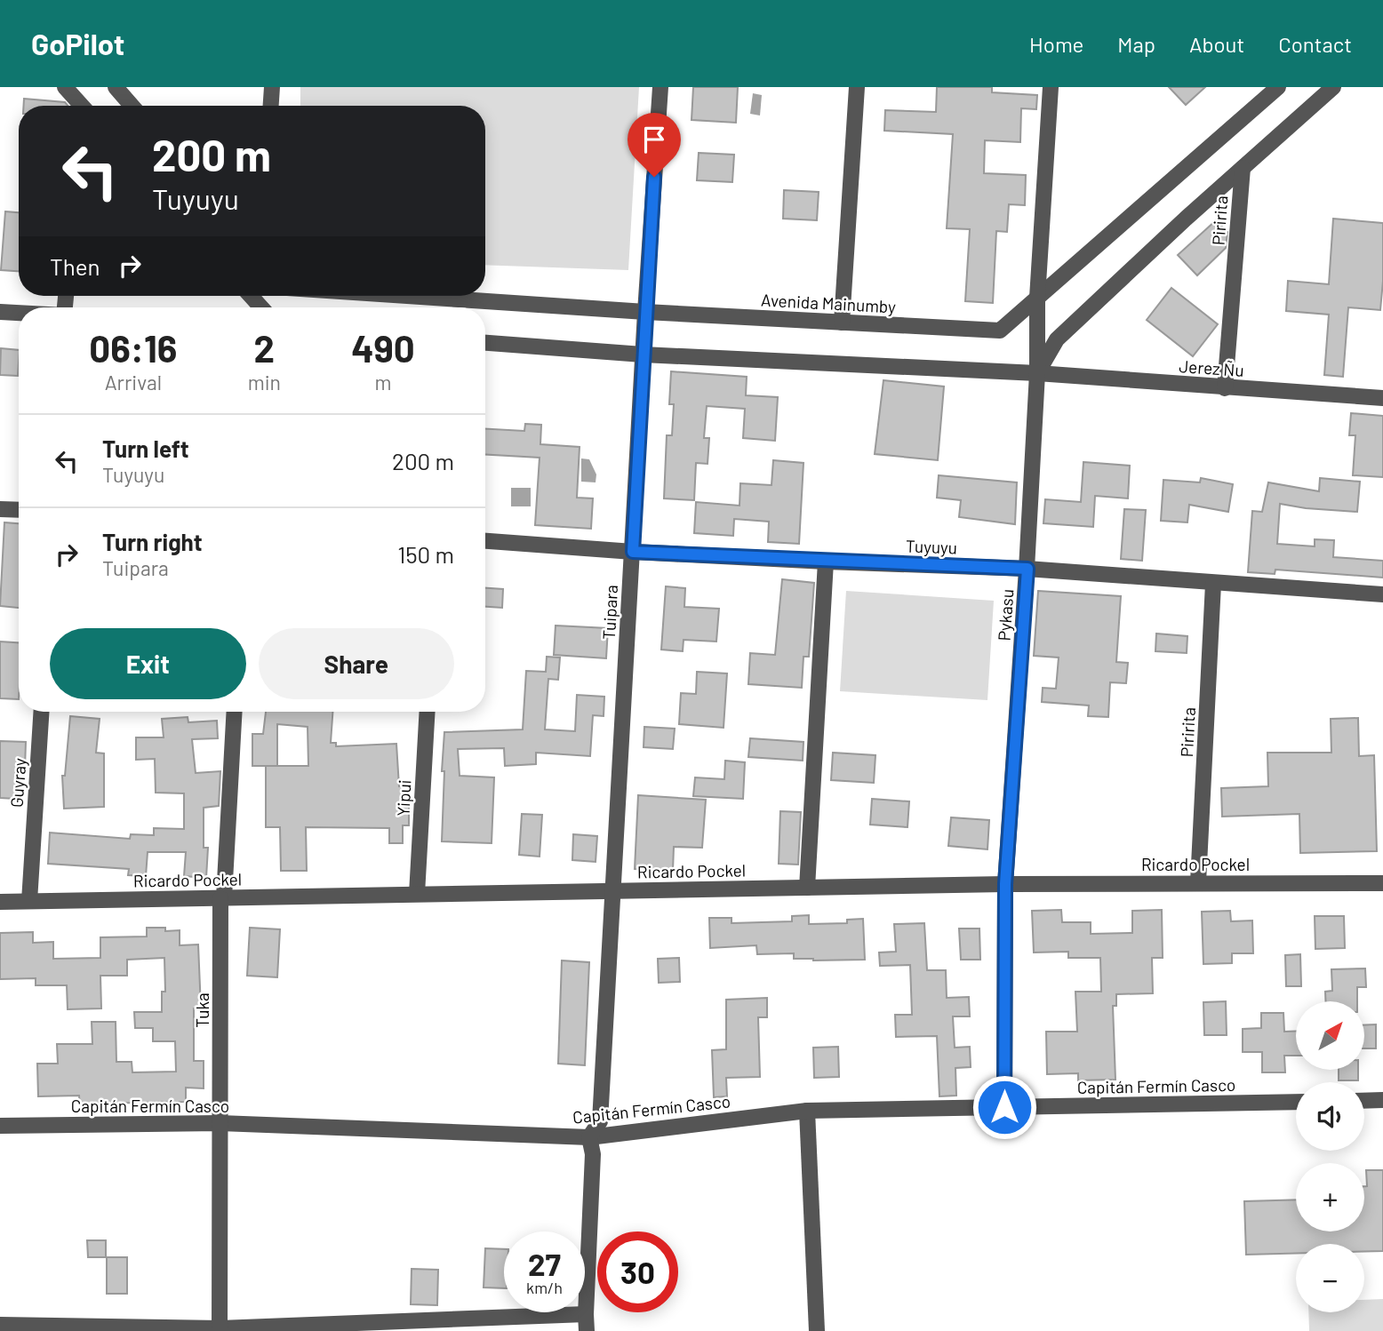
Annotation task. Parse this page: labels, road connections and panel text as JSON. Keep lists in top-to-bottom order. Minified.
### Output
{"streets":{"street":["Piririta","Avenida Mainumby","Jerez Ñu","Tuyuyu","Tuipara","Pykasu","Guyray","Yipui","Ricardo Pockel","Tuka","Capitán Fermín Casco"]},"crossings":[["Piririta","Jerez Ñu"],["Piririta","Tuyuyu"],["Piririta","Ricardo Pockel"],["Avenida Mainumby","Tuipara"],["Avenida Mainumby","Pykasu"],["Jerez Ñu","Pykasu"],["Tuyuyu","Tuipara"],["Tuyuyu","Pykasu"],["Tuipara","Ricardo Pockel"],["Tuipara","Capitán Fermín Casco"],["Pykasu","Ricardo Pockel"],["Pykasu","Capitán Fermín Casco"],["Guyray","Ricardo Pockel"],["Yipui","Ricardo Pockel"],["Ricardo Pockel","Tuka"],["Tuka","Capitán Fermín Casco"]],"north":"top right","page":{"header":"GoPilot","nav":["Home","Map","About","Contact"],"turn":["200 m","Tuyuyu"],"then":"Then","eta":["06:16","Arrival","2","min","490","m"],"list":[{"name":"Turn left","note":"Tuyuyu","value":"200 m"},{"name":"Turn right","note":"Tuipara","value":"150 m"}],"buttons":["Exit","Share"],"map_buttons":["+","−"],"speed":"27 km/h","limit":"30"}}
